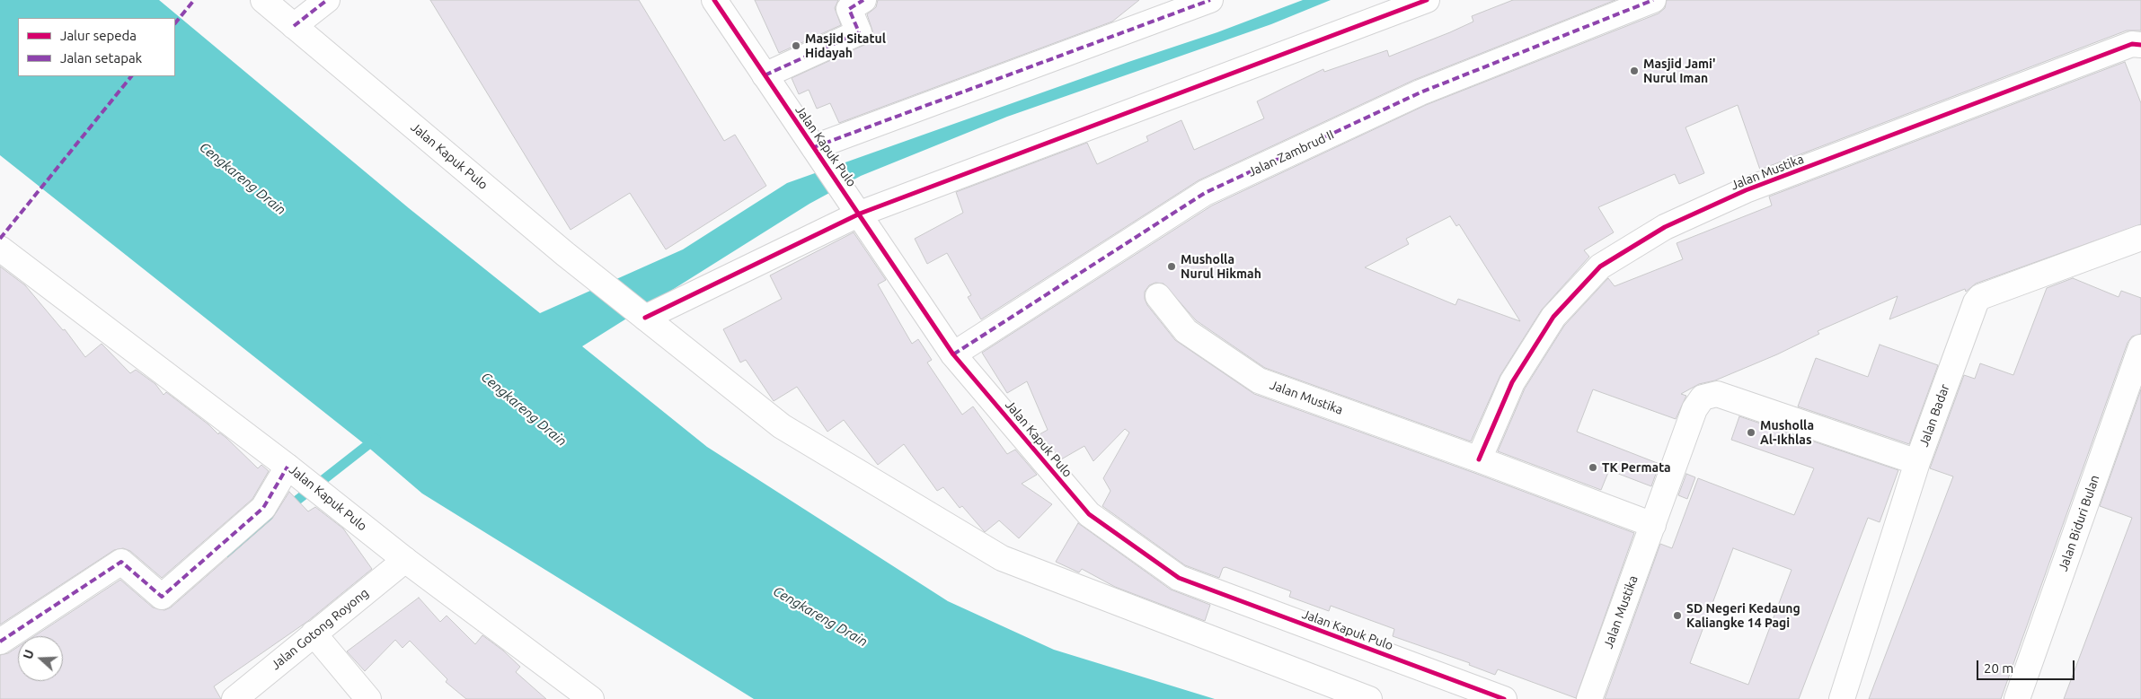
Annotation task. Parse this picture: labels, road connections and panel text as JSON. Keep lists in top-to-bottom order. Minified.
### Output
{"streets":{"street":["Jalan Kapuk Pulo","Jalan Zambrud II","Jalan Mustika","Jalan Badar","Jalan Biduri Bulan","Jalan Gotong Royong"]},"crossings":[["Jalan Kapuk Pulo","Jalan Zambrud II"],["Jalan Kapuk Pulo","Jalan Gotong Royong"],["Jalan Mustika","Jalan Badar"]],"water":["Cengkareng Drain"],"places":["Masjid Sitatul Hidayah","Masjid Jami' Nurul Iman","Musholla Nurul Hikmah","Musholla Al-Ikhlas","TK Permata","SD Negeri Kedaung Kaliangke 14 Pagi"],"legend":["Jalur sepeda","Jalan setapak"],"scale_bar":"20 m","north":"left"}
